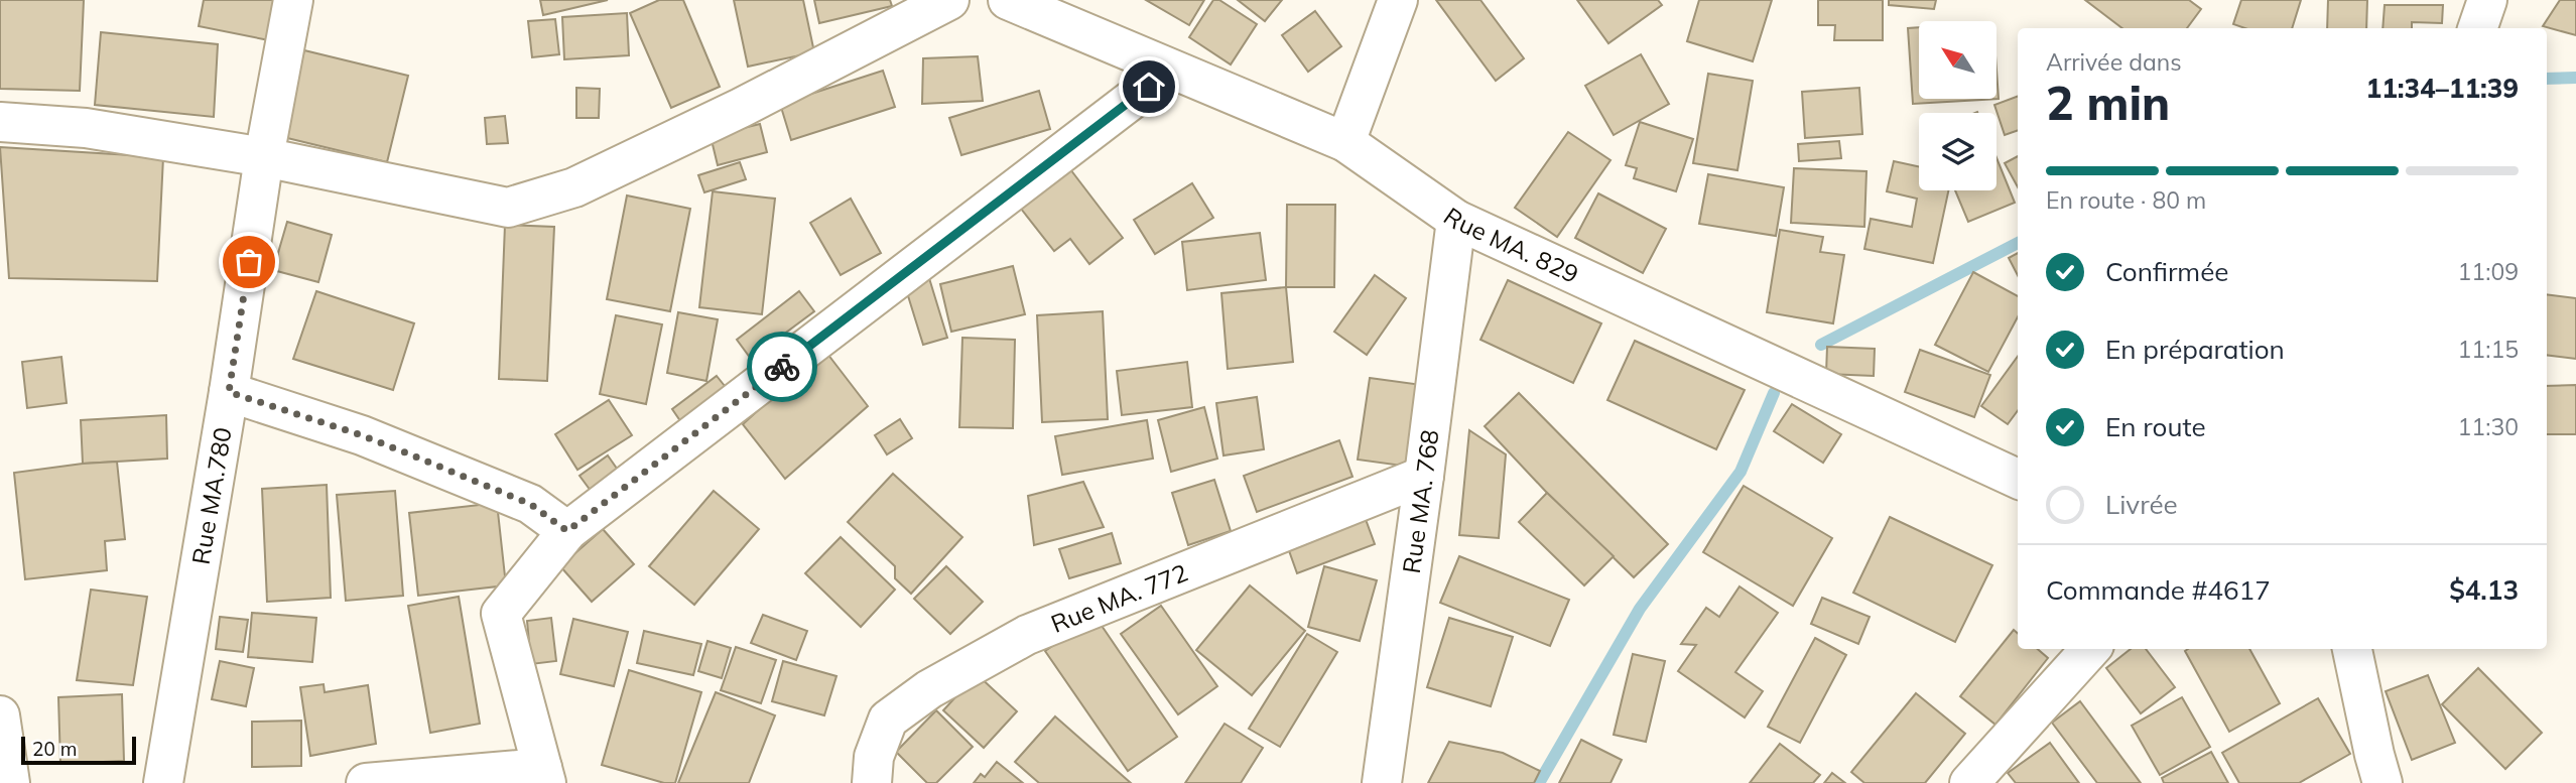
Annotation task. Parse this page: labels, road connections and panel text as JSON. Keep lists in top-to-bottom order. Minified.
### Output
{"streets":{"street":["Rue MA. 829","Rue MA.780","Rue MA. 768","Rue MA. 772"]},"crossings":[["Rue MA. 829","Rue MA. 768"],["Rue MA. 768","Rue MA. 772"]],"scale_bar":"20 m","north":"top left","page":{"heading":["2 min","Arrivée dans","11:34–11:39"],"panel":["Commande #4617","$4.13"],"bar":"En route · 80 m","list":[["Confirmée","11:09"],["En préparation","11:15"],["En route","11:30"],"Livrée"],"scale":"20 m"}}
